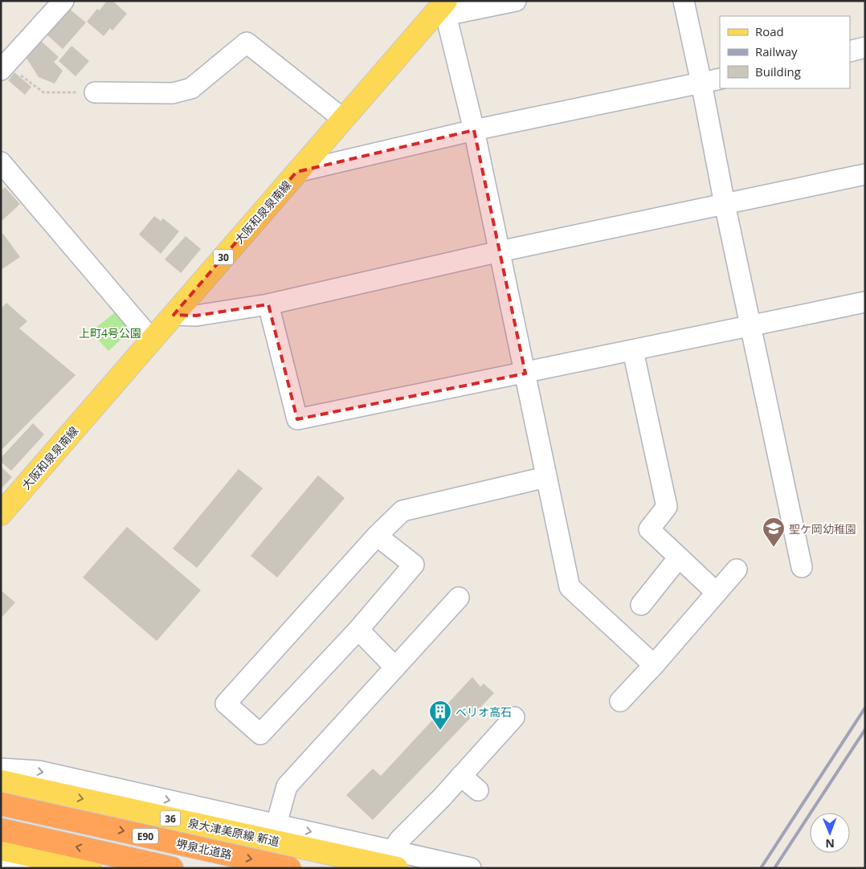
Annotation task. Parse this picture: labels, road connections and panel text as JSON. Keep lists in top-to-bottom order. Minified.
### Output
{"streets":{"highway":["E90","堺泉北道路"],"main road":["大阪和泉泉南線","30","36","泉大津美原線 新道"]},"one_way":["泉大津美原線 新道"],"parks":["上町4号公園"],"places":{"school or university":["聖ケ岡幼稚園"],"building":["ベリオ高石"]},"legend":["Road","Railway","Building"],"north":"bottom"}
